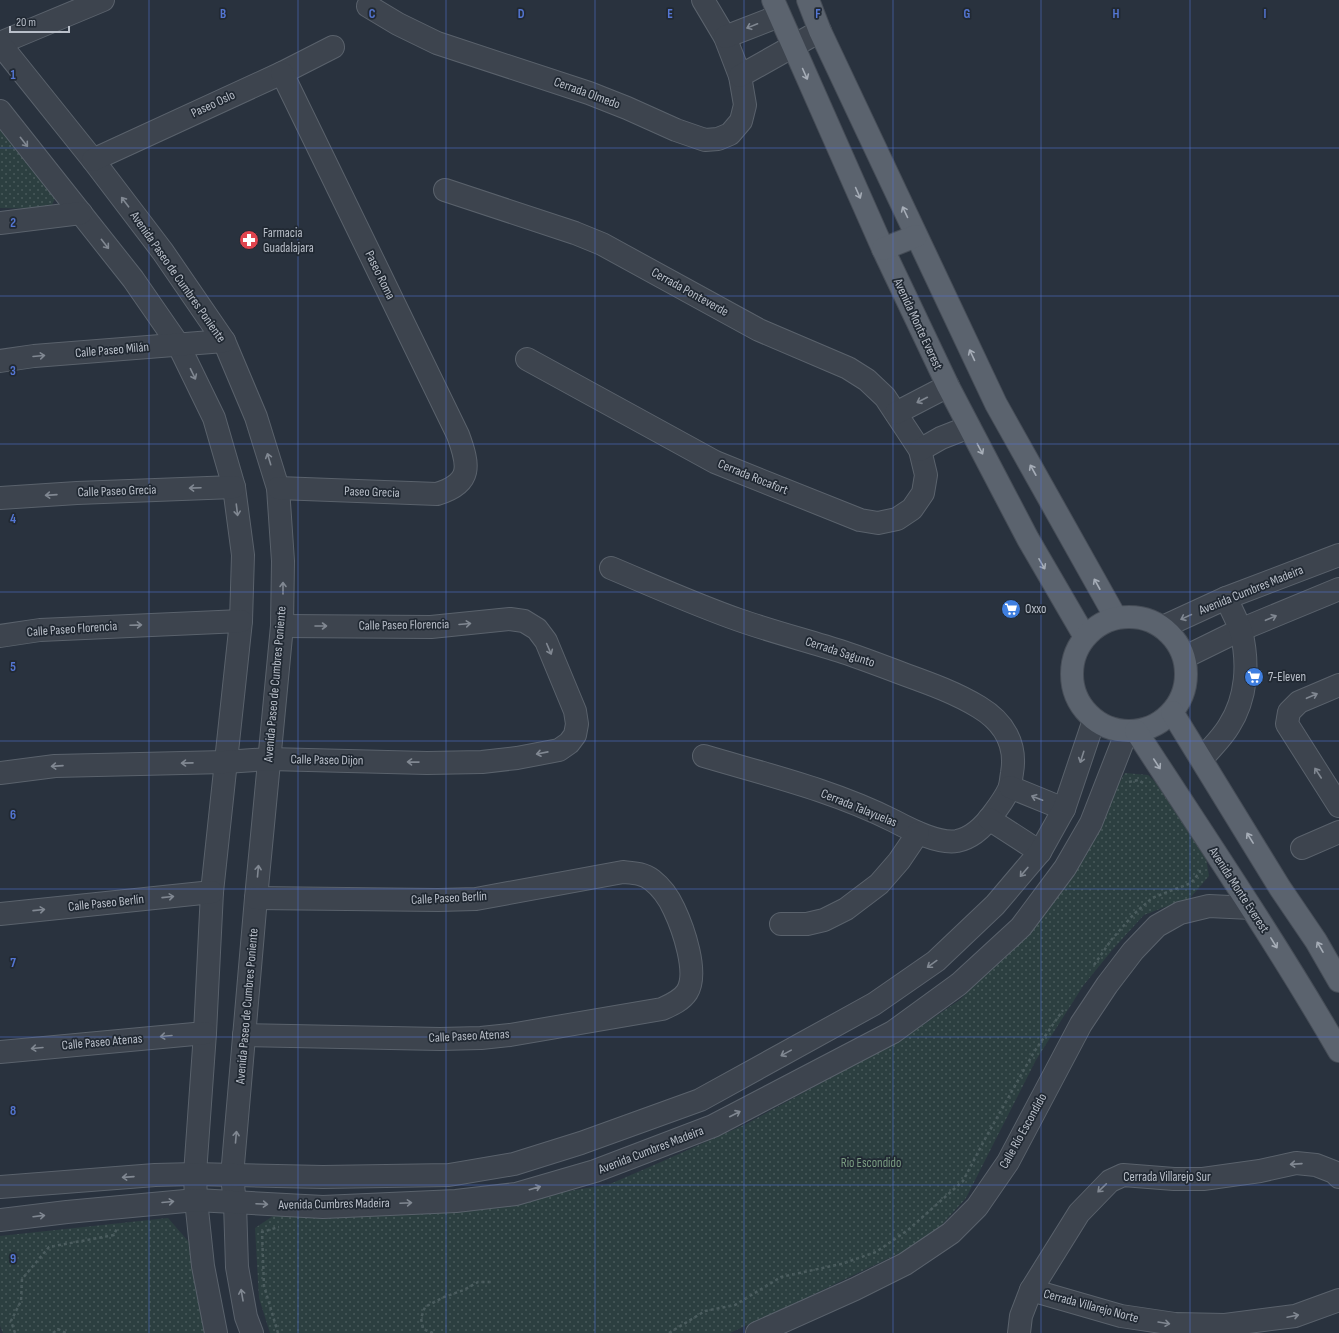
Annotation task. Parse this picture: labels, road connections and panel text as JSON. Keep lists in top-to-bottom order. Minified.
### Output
{"streets":{"main road":["Avenida Monte Everest"],"street":["Cerrada Olmedo","Paseo Oslo","Paseo Roma","Avenida Paseo de Cumbres Poniente","Cerrada Ponteverde","Calle Paseo Milán","Cerrada Rocafort","Calle Paseo Grecia","Paseo Grecia","Avenida Cumbres Madeira","Calle Paseo Florencia","Cerrada Sagunto","Calle Paseo Dijon","Cerrada Talayuelas","Calle Paseo Berlín","Calle Paseo Atenas","Calle Río Escondido","Cerrada Villarejo Sur","Cerrada Villarejo Norte"]},"crossings":[["Paseo Oslo","Paseo Roma"],["Paseo Oslo","Avenida Paseo de Cumbres Poniente"],["Paseo Roma","Paseo Grecia"],["Avenida Paseo de Cumbres Poniente","Calle Paseo Milán"],["Avenida Paseo de Cumbres Poniente","Paseo Grecia"],["Avenida Paseo de Cumbres Poniente","Avenida Cumbres Madeira"],["Avenida Paseo de Cumbres Poniente","Calle Paseo Florencia"],["Avenida Paseo de Cumbres Poniente","Calle Paseo Dijon"],["Avenida Paseo de Cumbres Poniente","Calle Paseo Berlín"],["Avenida Paseo de Cumbres Poniente","Calle Paseo Atenas"],["Cerrada Ponteverde","Cerrada Rocafort"],["Avenida Monte Everest","Avenida Cumbres Madeira"],["Avenida Monte Everest","Calle Río Escondido"],["Calle Paseo Florencia","Calle Paseo Dijon"],["Cerrada Sagunto","Cerrada Talayuelas"],["Calle Paseo Berlín","Calle Paseo Atenas"],["Cerrada Villarejo Sur","Cerrada Villarejo Norte"]],"one_way":["Calle Paseo Grecia","Calle Paseo Florencia","Calle Paseo Dijon","Cerrada Villarejo Sur","Cerrada Villarejo Norte"],"parks":["Rio Escondido"],"places":{"pharmacy":["Farmacia Guadalajara"],"supermarket":["Oxxo","7-Eleven"]},"scale_bar":"20 m","grid":{"columns":["B","C","D","E","F","G","H","I"],"rows":["1","2","3","4","5","6","7","8","9"]}}
